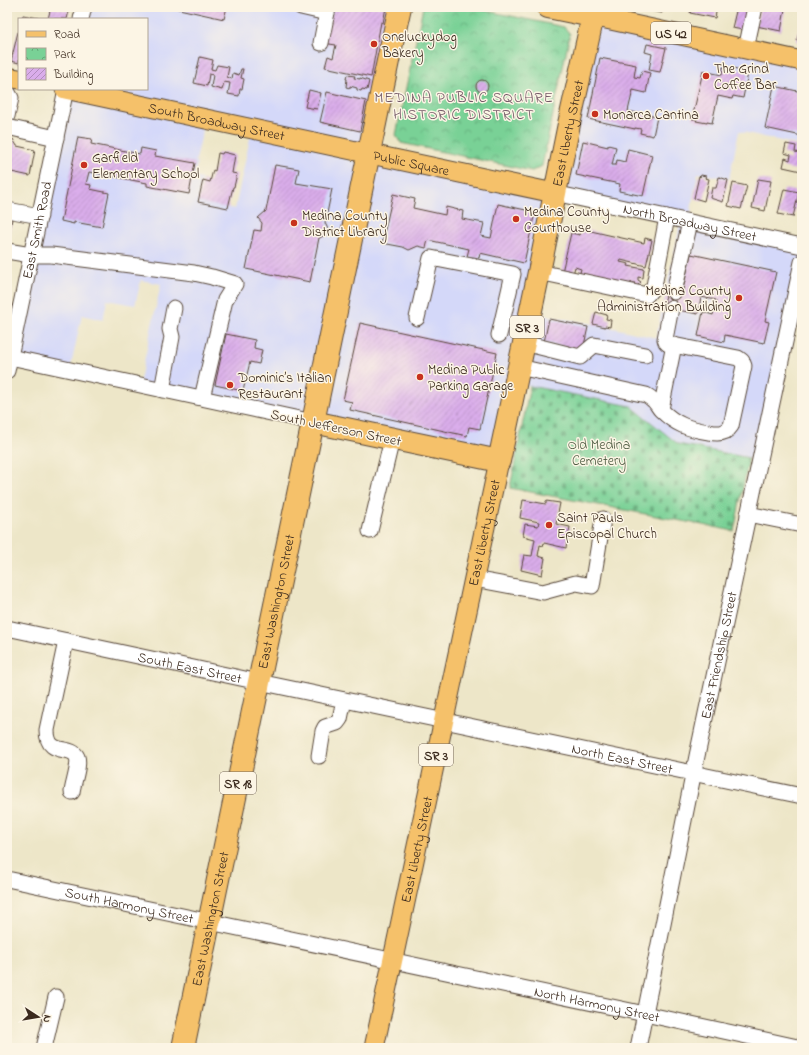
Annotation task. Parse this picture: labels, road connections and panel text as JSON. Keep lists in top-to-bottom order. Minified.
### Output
{"streets":{"highway":["US 42","East Liberty Street","Public Square","SR 3","South Jefferson Street","East Washington Street","SR 18"],"main road":["South Broadway Street"],"street":["North Broadway Street","East Smith Road","East Friendship Street","South East Street","North East Street","South Harmony Street","North Harmony Street"]},"crossings":[["US 42","East Liberty Street"],["South Broadway Street","Public Square"],["South Broadway Street","East Washington Street"],["East Liberty Street","Public Square"],["East Liberty Street","North Broadway Street"],["East Liberty Street","South Jefferson Street"],["East Liberty Street","South East Street"],["East Liberty Street","North East Street"],["East Liberty Street","South Harmony Street"],["East Liberty Street","North Harmony Street"],["Public Square","North Broadway Street"],["Public Square","East Washington Street"],["East Smith Road","South Jefferson Street"],["South Jefferson Street","East Washington Street"],["East Washington Street","South East Street"],["East Washington Street","South Harmony Street"],["East Friendship Street","North East Street"],["East Friendship Street","North Harmony Street"],["South East Street","North East Street"],["South Harmony Street","North Harmony Street"]],"districts":["MEDINA PUBLIC SQUARE HISTORIC DISTRICT"],"parks":["Old Medina Cemetery"],"places":["Oneluckydog Bakery","The Grind Coffee Bar","Monarca Cantina","Garfield Elementary School","Medina County Courthouse","Medina County District Library","Medina County Administration Building","Medina Public Parking Garage","Dominic’s Italian Restaurant","Saint Pauls Episcopal Church"],"legend":["Road","Park","Building"],"north":"right"}
